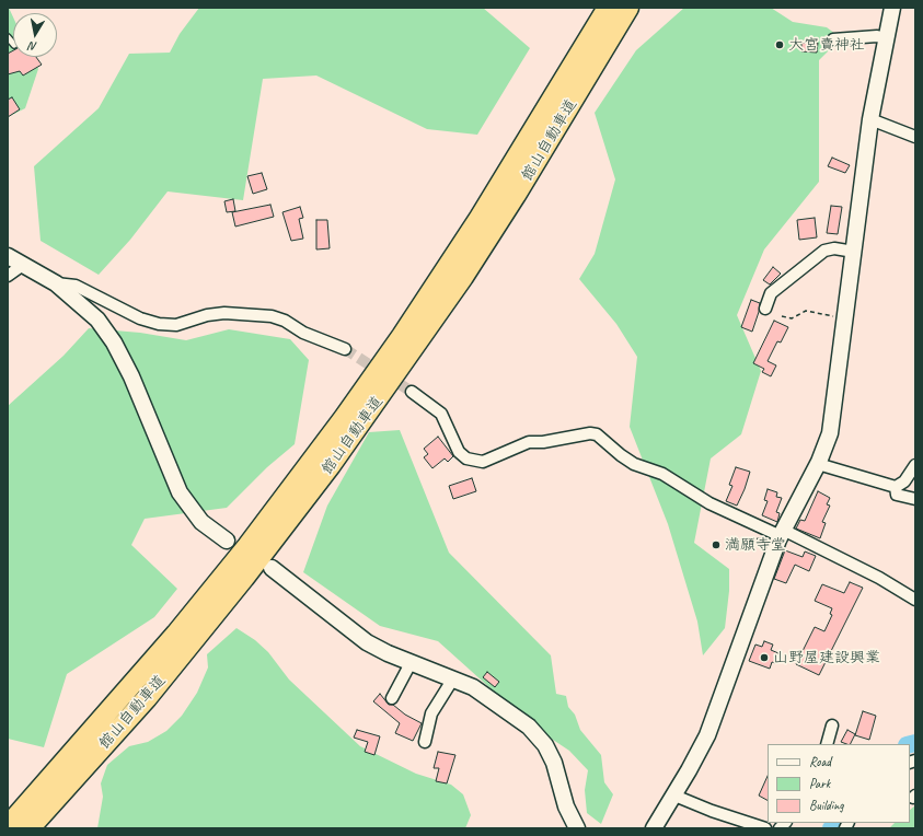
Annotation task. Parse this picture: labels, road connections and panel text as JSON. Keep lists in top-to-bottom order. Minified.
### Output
{"streets":{"highway":["館山自動車道"]},"places":["大宮賣神社","満願寺堂","山野屋建設興業"],"legend":["Road","Park","Building"],"north":"bottom"}
